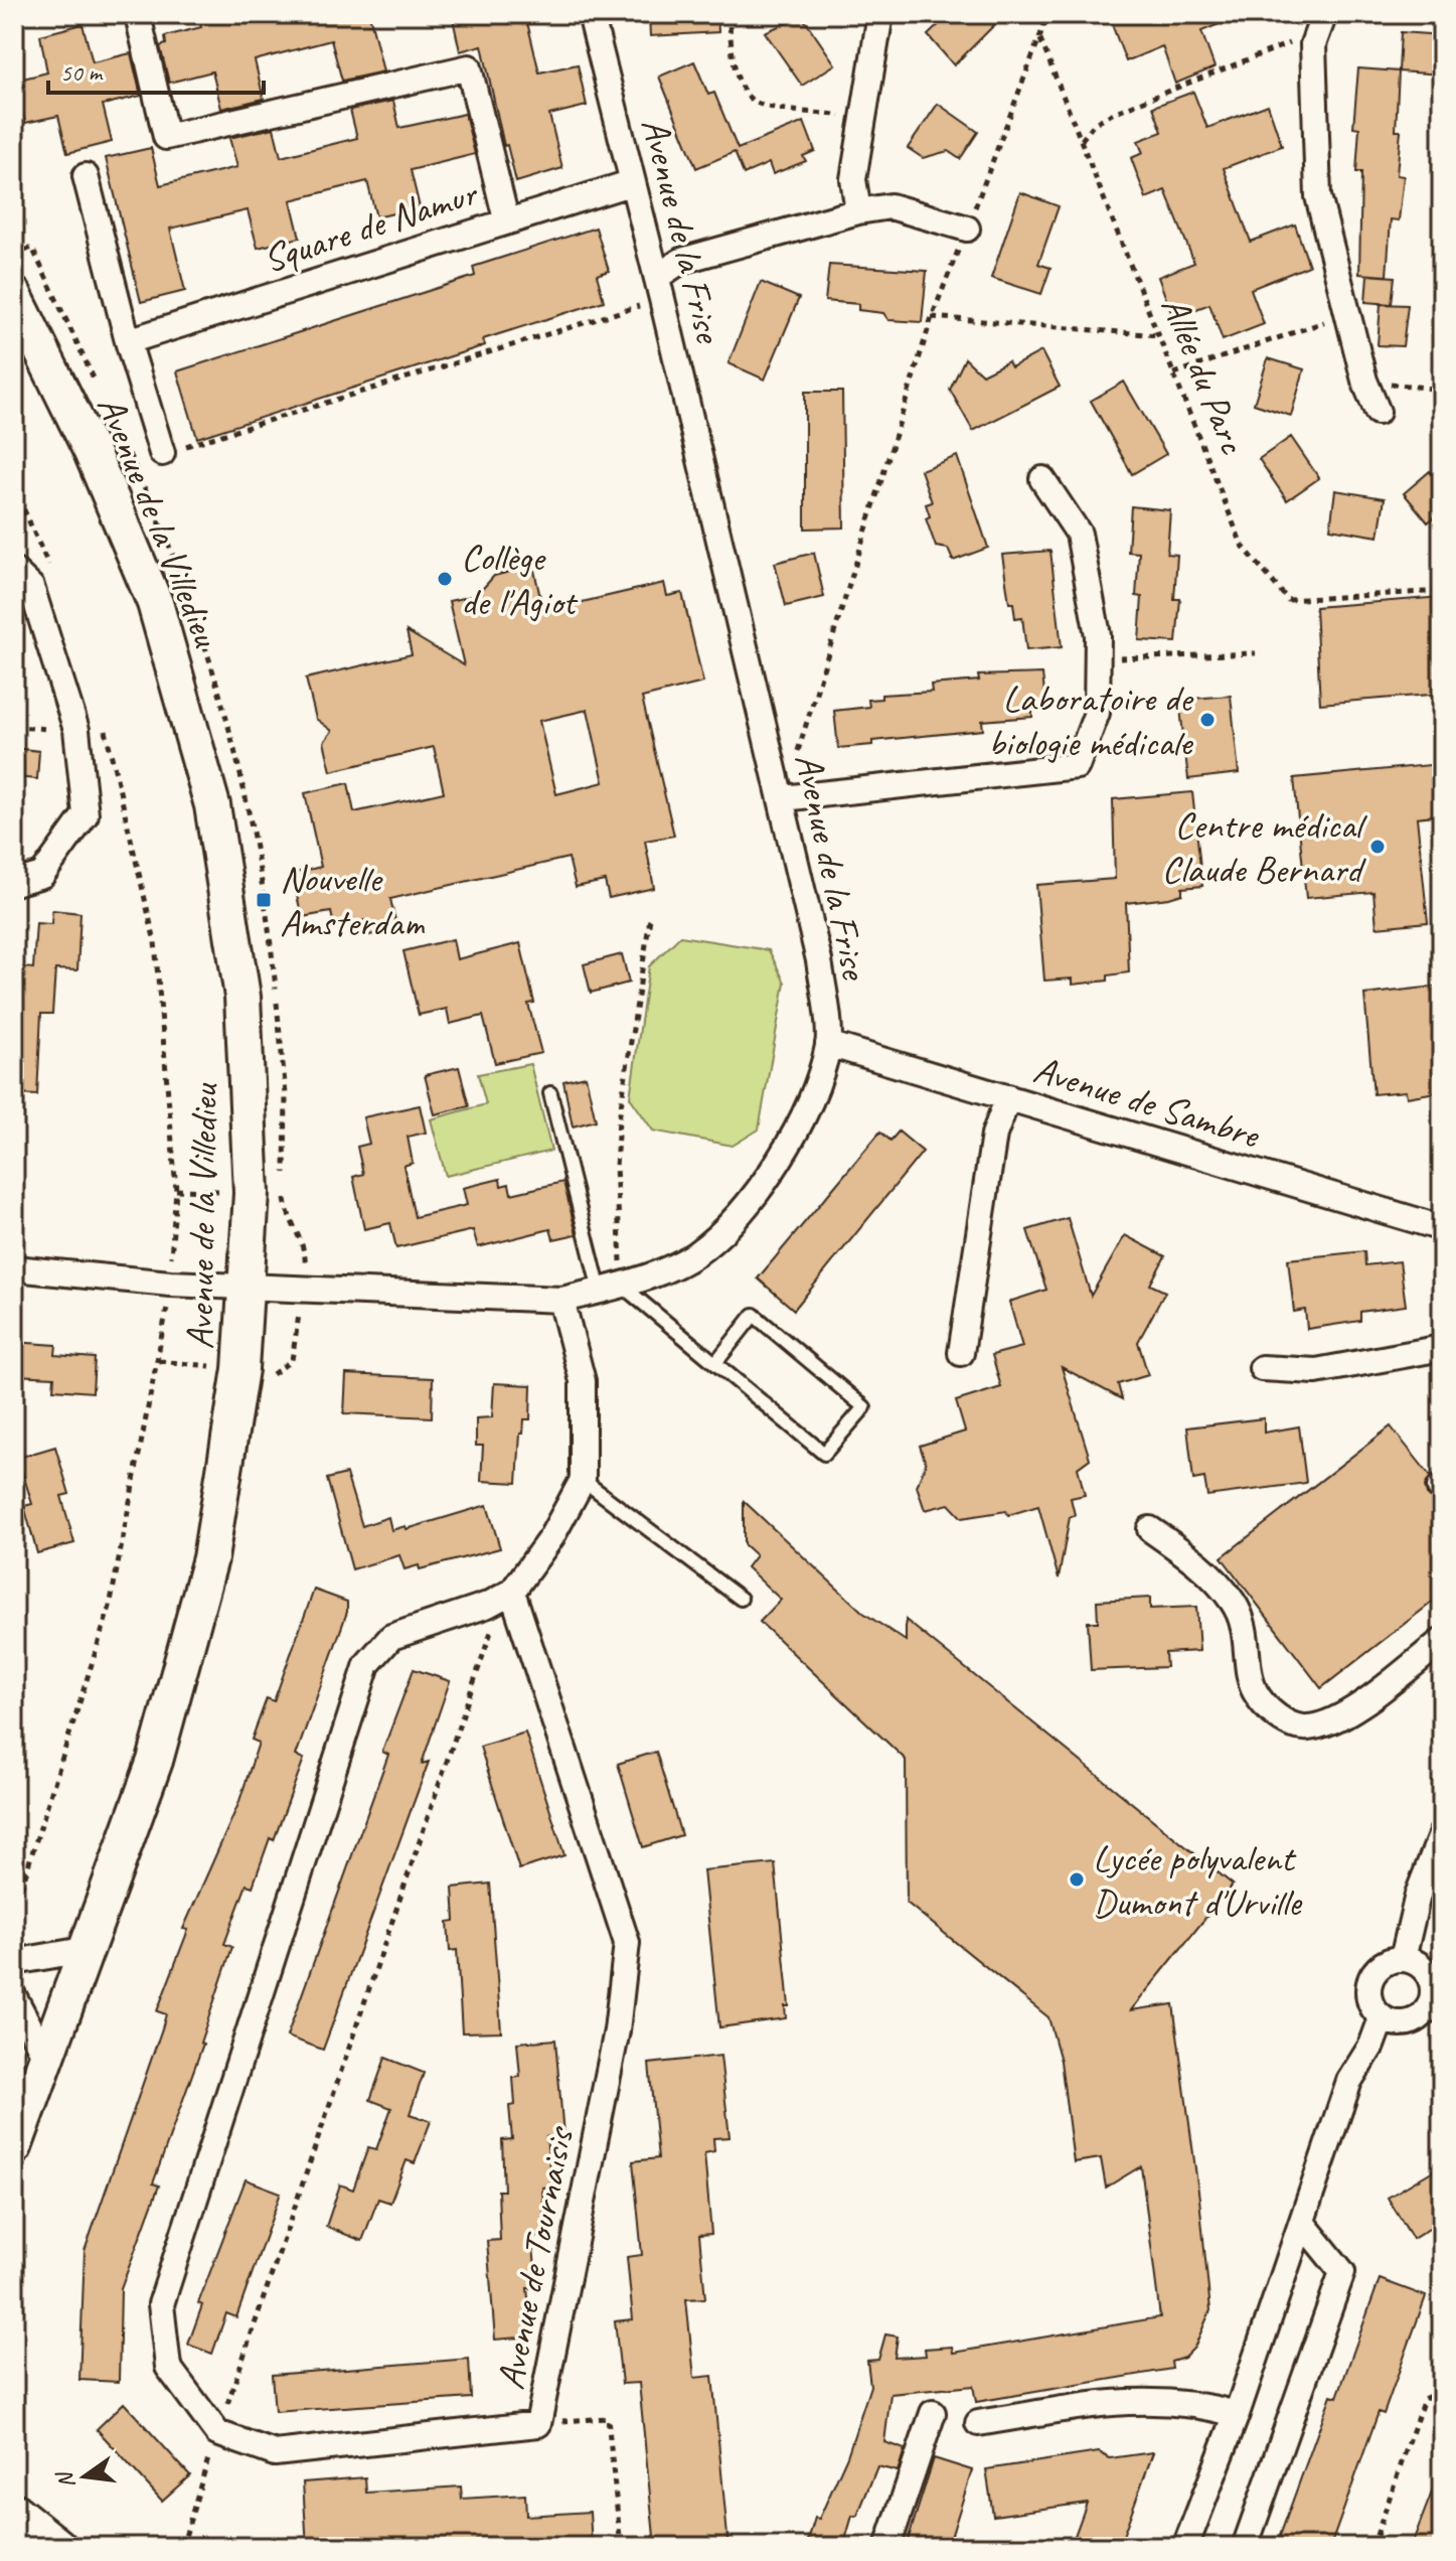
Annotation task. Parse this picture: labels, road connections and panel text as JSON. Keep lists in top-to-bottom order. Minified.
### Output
{"streets":{"street":["Square de Namur","Avenue de la Frise","Avenue de la Villedieu","Avenue de Sambre","Avenue de Tournaisis"],"path":["Allée du Parc"]},"crossings":[["Square de Namur","Avenue de la Frise"],["Avenue de la Frise","Avenue de la Villedieu"],["Avenue de la Frise","Avenue de Sambre"]],"places":{"other":["Collège de l'Agiot","Laboratoire de biologie médicale","Centre médical Claude Bernard","Lycée polyvalent Dumont d'Urville"],"transit":["Nouvelle Amsterdam"]},"scale_bar":"50 m","north":"left"}
